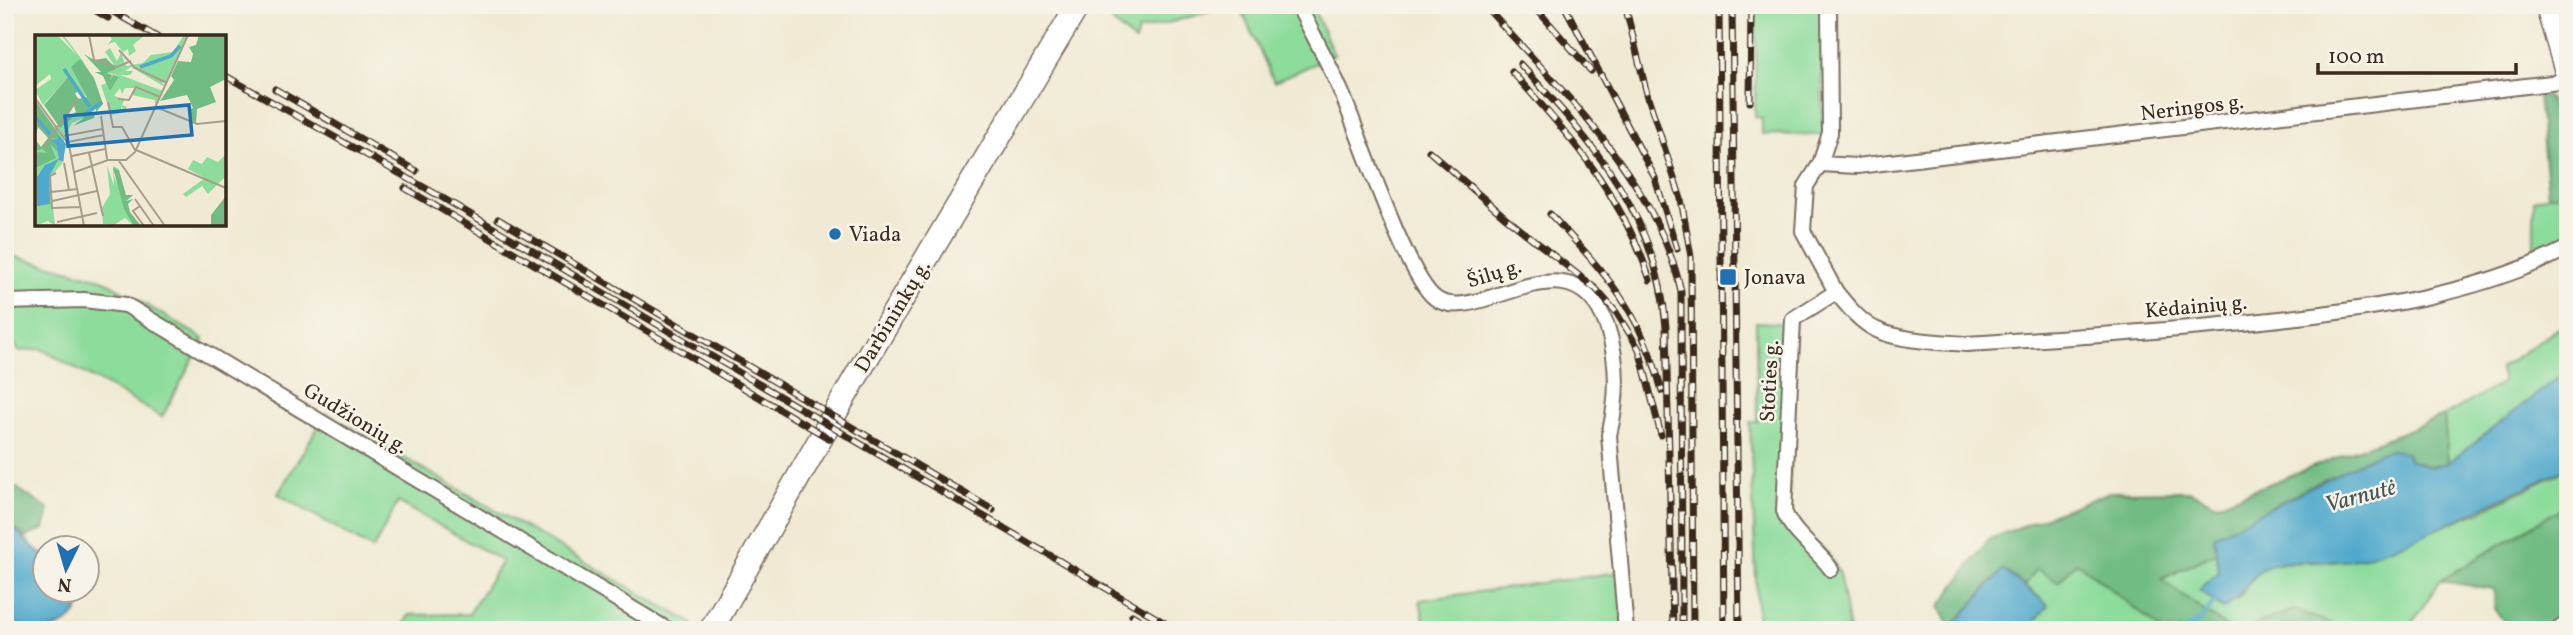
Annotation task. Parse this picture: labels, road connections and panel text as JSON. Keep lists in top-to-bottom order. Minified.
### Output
{"streets":{"main road":["Darbininkų g."],"street":["Neringos g.","Šilų g.","Kėdainių g.","Stoties g.","Gudžionių g."]},"crossings":[["Kėdainių g.","Stoties g."]],"water":["Varnutė"],"places":{"other":["Viada"],"transit":["Jonava"]},"scale_bar":"100 m","north":"bottom"}
